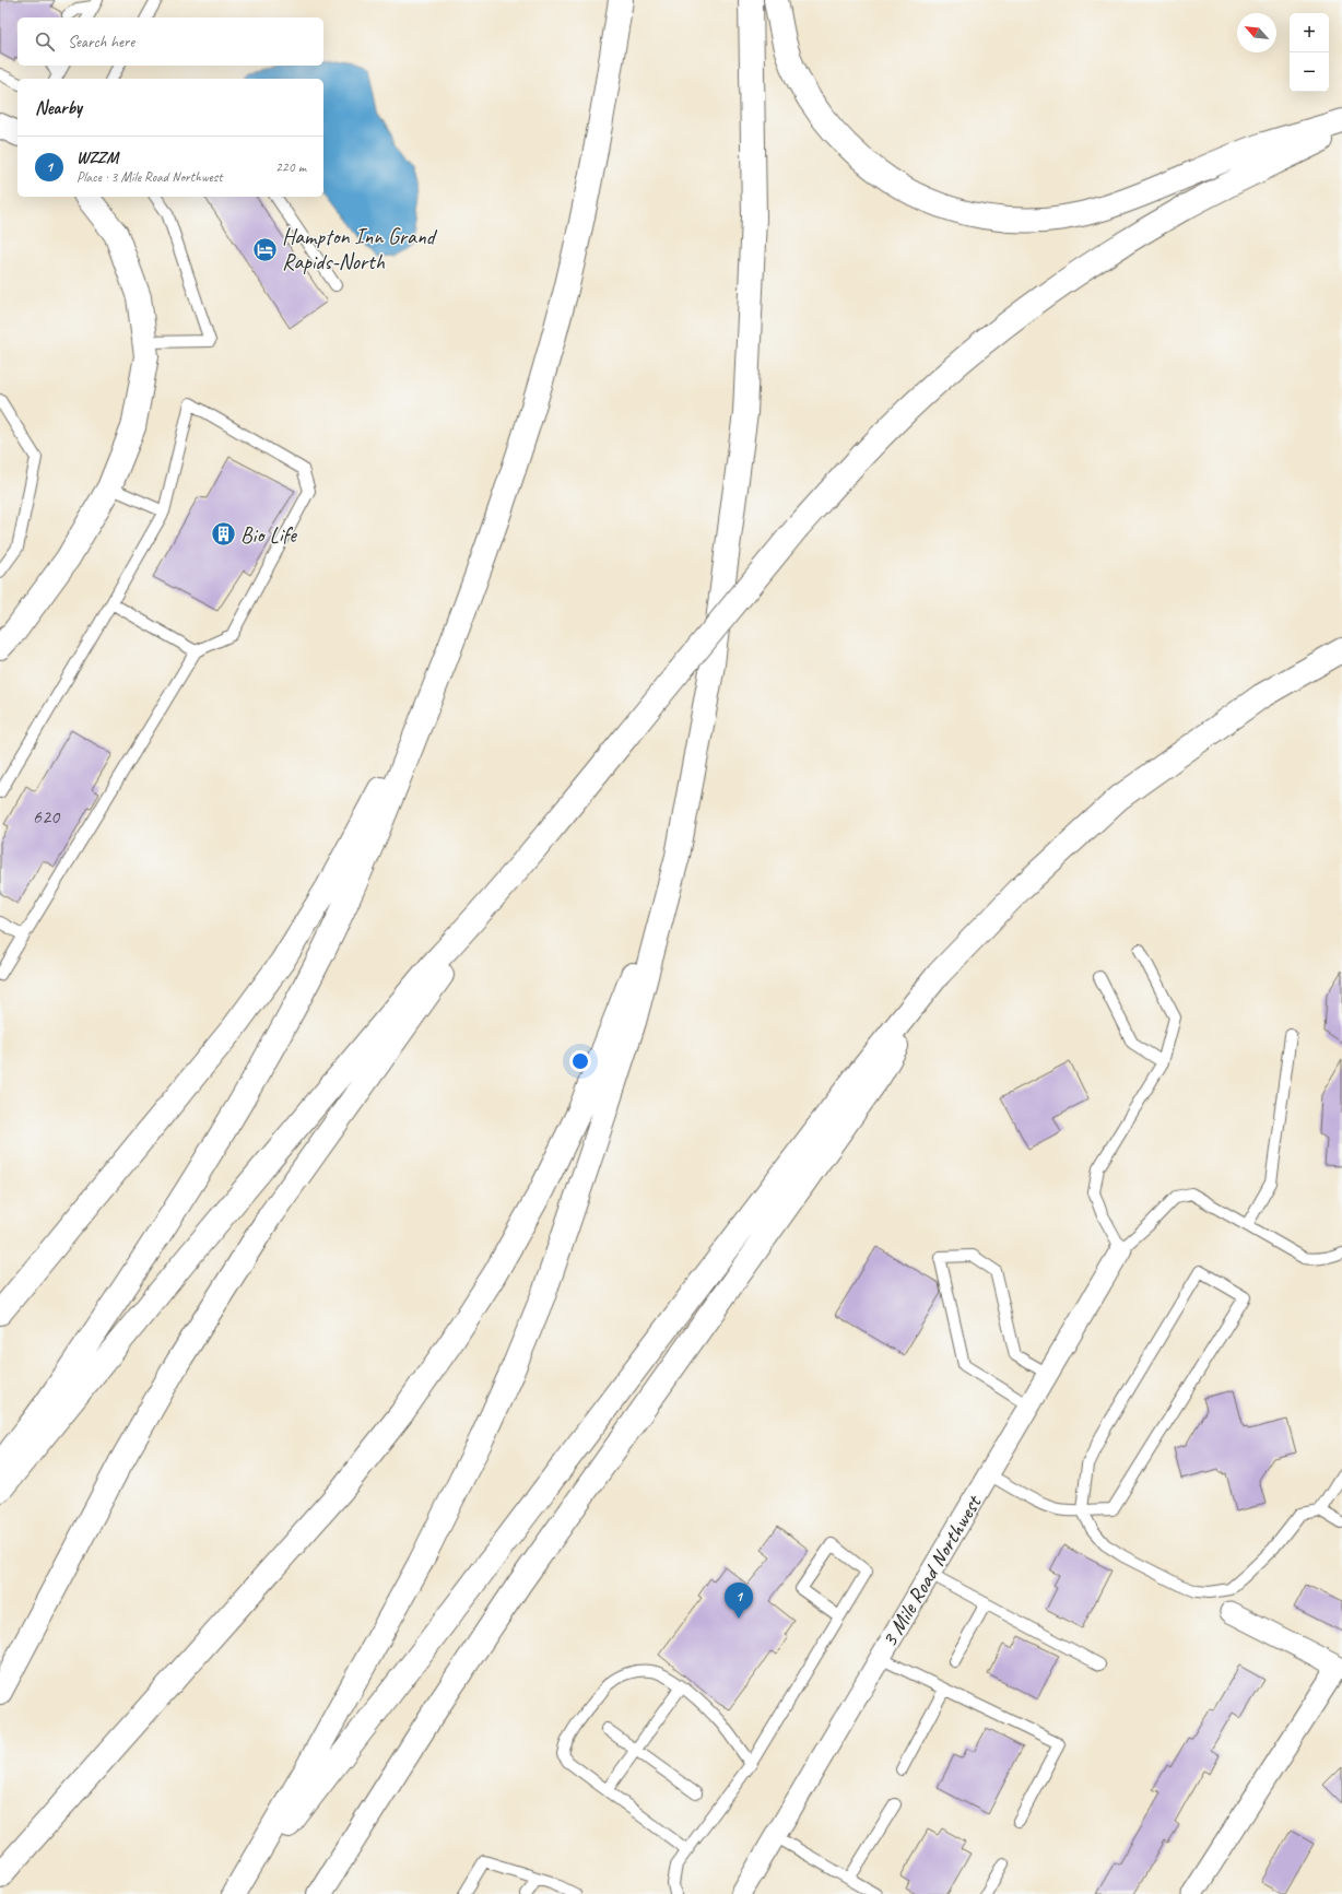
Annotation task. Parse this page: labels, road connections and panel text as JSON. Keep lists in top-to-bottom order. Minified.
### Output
{"streets":{"street":["3 Mile Road Northwest"]},"places":{"hotel":["Hampton Inn Grand Rapids-North"],"building":["Bio Life"]},"house_numbers":["620"],"north":"top left","page":{"map_buttons":["+","−"],"search":"Search here","heading":"Nearby","list":[{"mark":"1","name":"WZZM","note":"Place · 3 Mile Road Northwest","value":"220 m"}],"pins":"1"}}
